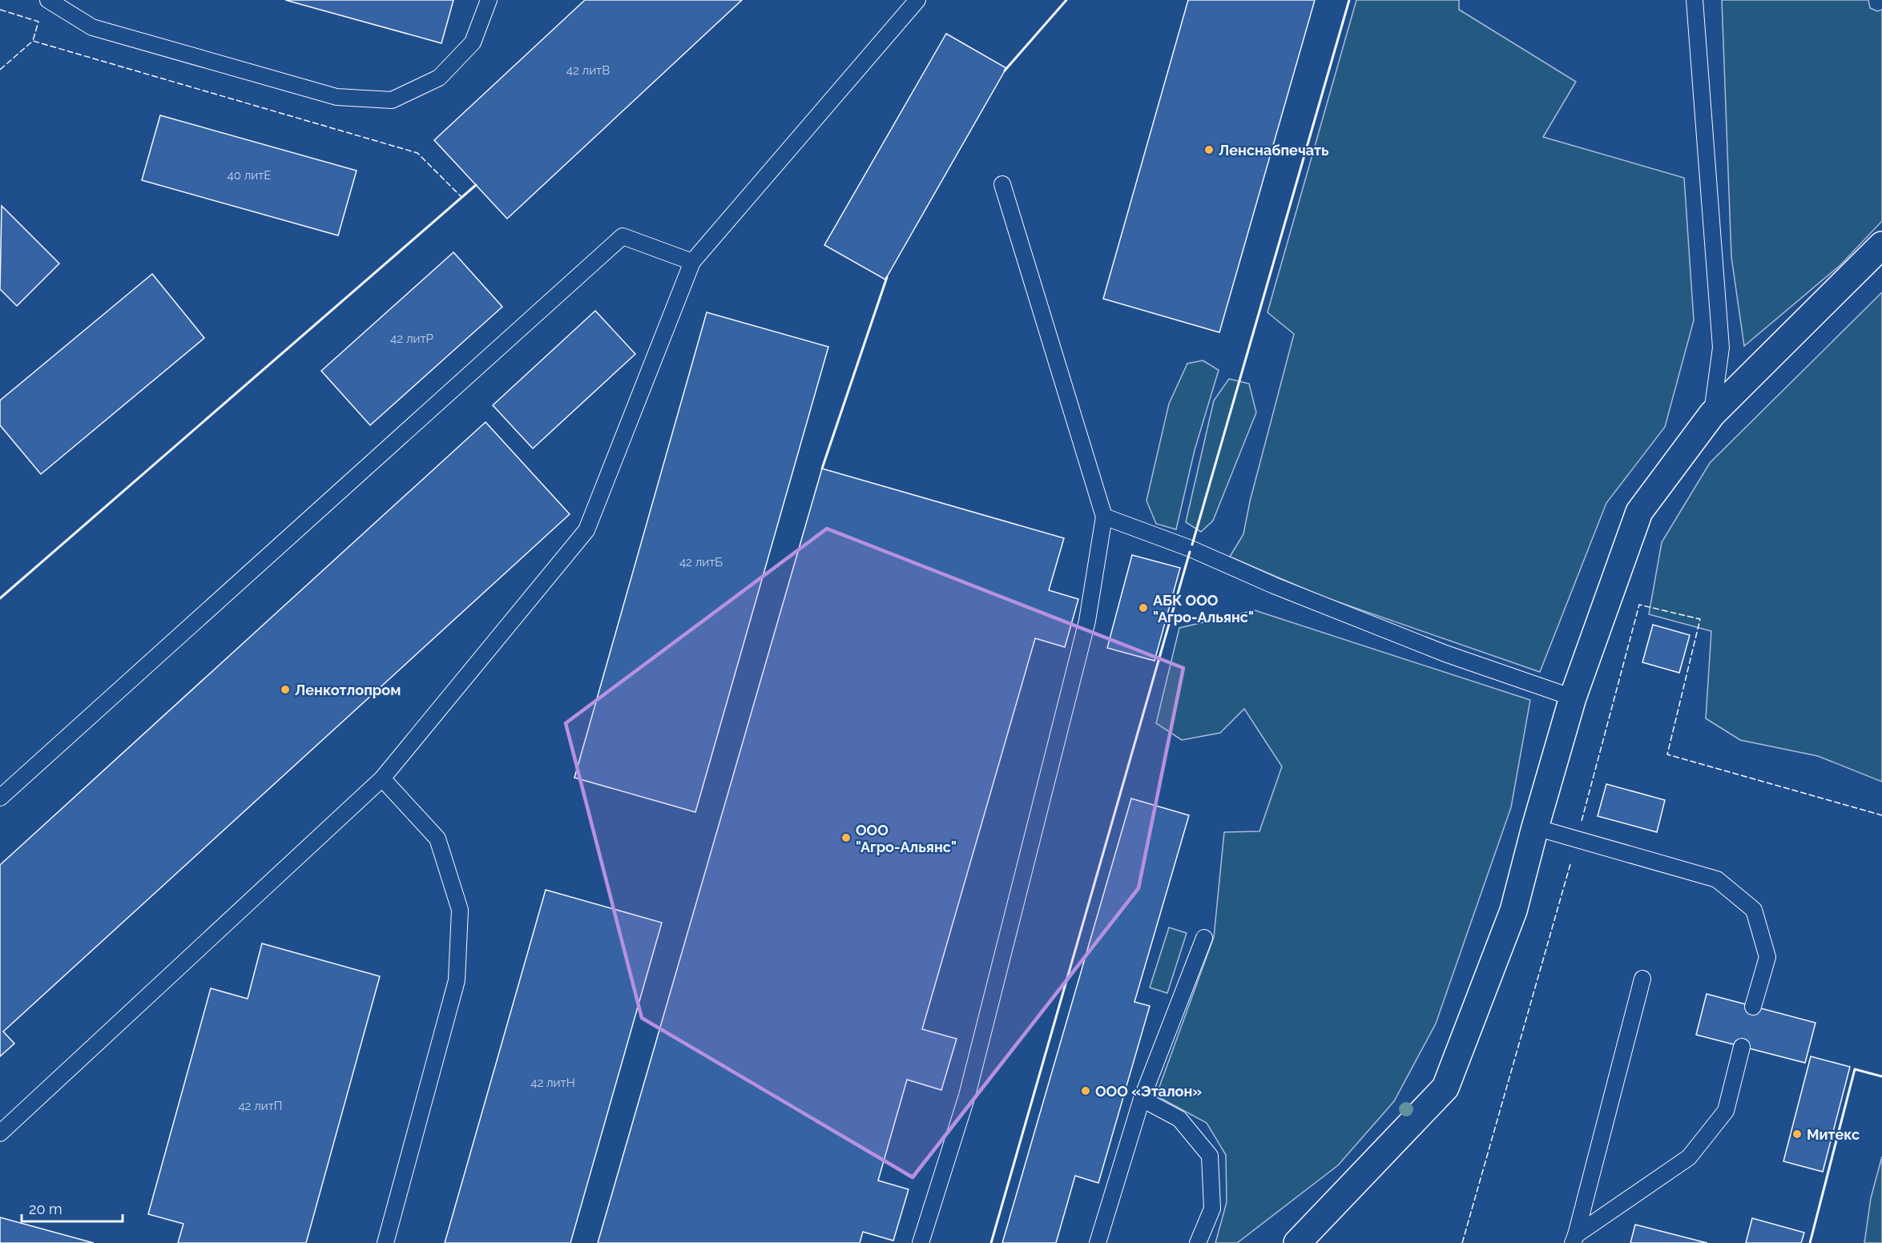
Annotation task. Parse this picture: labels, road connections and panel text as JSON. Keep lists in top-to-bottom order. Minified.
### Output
{"places":["Ленснабпечать","АБК ООО \"Агро-Альянс\"","Ленкотлопром","ООО \"Агро-Альянс\"","ООО «Эталон»","Митекс"],"house_numbers":["42 литВ","40 литЕ","42 литР","42 литБ","42 литН","42 литП"],"scale_bar":"20 m"}
